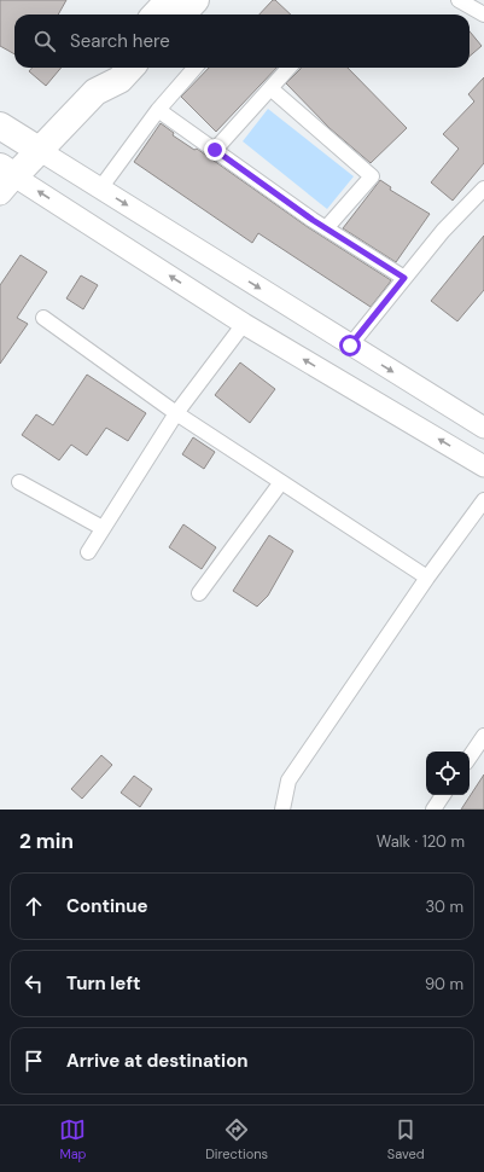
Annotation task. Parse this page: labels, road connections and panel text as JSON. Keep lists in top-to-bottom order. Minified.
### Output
{"page":{"search":"Search here","heading":["2 min","Walk · 120 m"],"list":[["Continue","30 m"],["Turn left","90 m"],"Arrive at destination"],"nav":["Map","Directions","Saved"]}}
